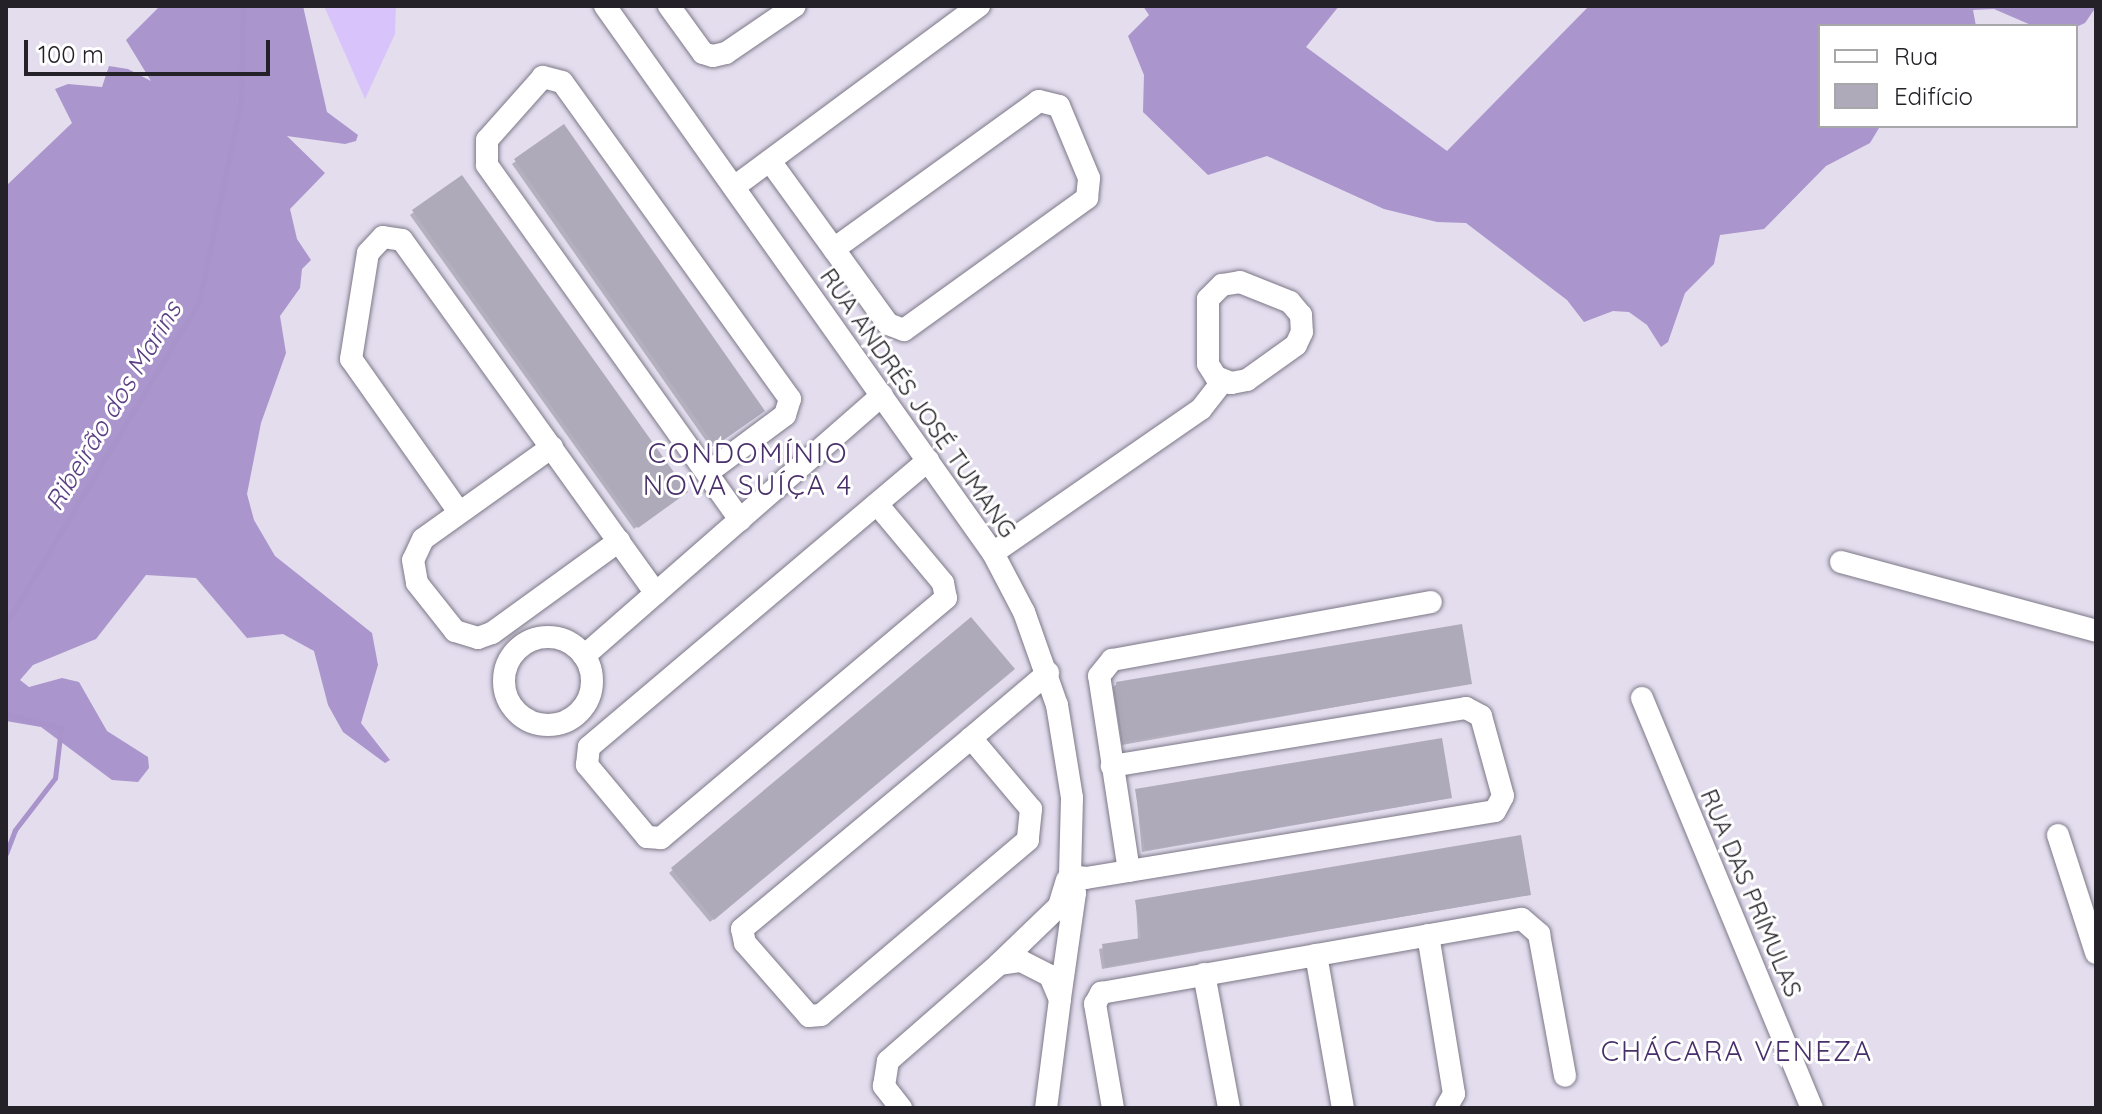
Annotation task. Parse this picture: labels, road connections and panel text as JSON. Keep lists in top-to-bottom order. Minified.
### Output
{"streets":{"street":["RUA ANDRÉS JOSÉ TUMANG","RUA DAS PRÍMULAS"]},"districts":["CONDOMÍNIO NOVA SUÍÇA 4","CHÁCARA VENEZA"],"water":["Ribeirão dos Marins"],"legend":["Rua","Edifício"],"scale_bar":"100 m"}
